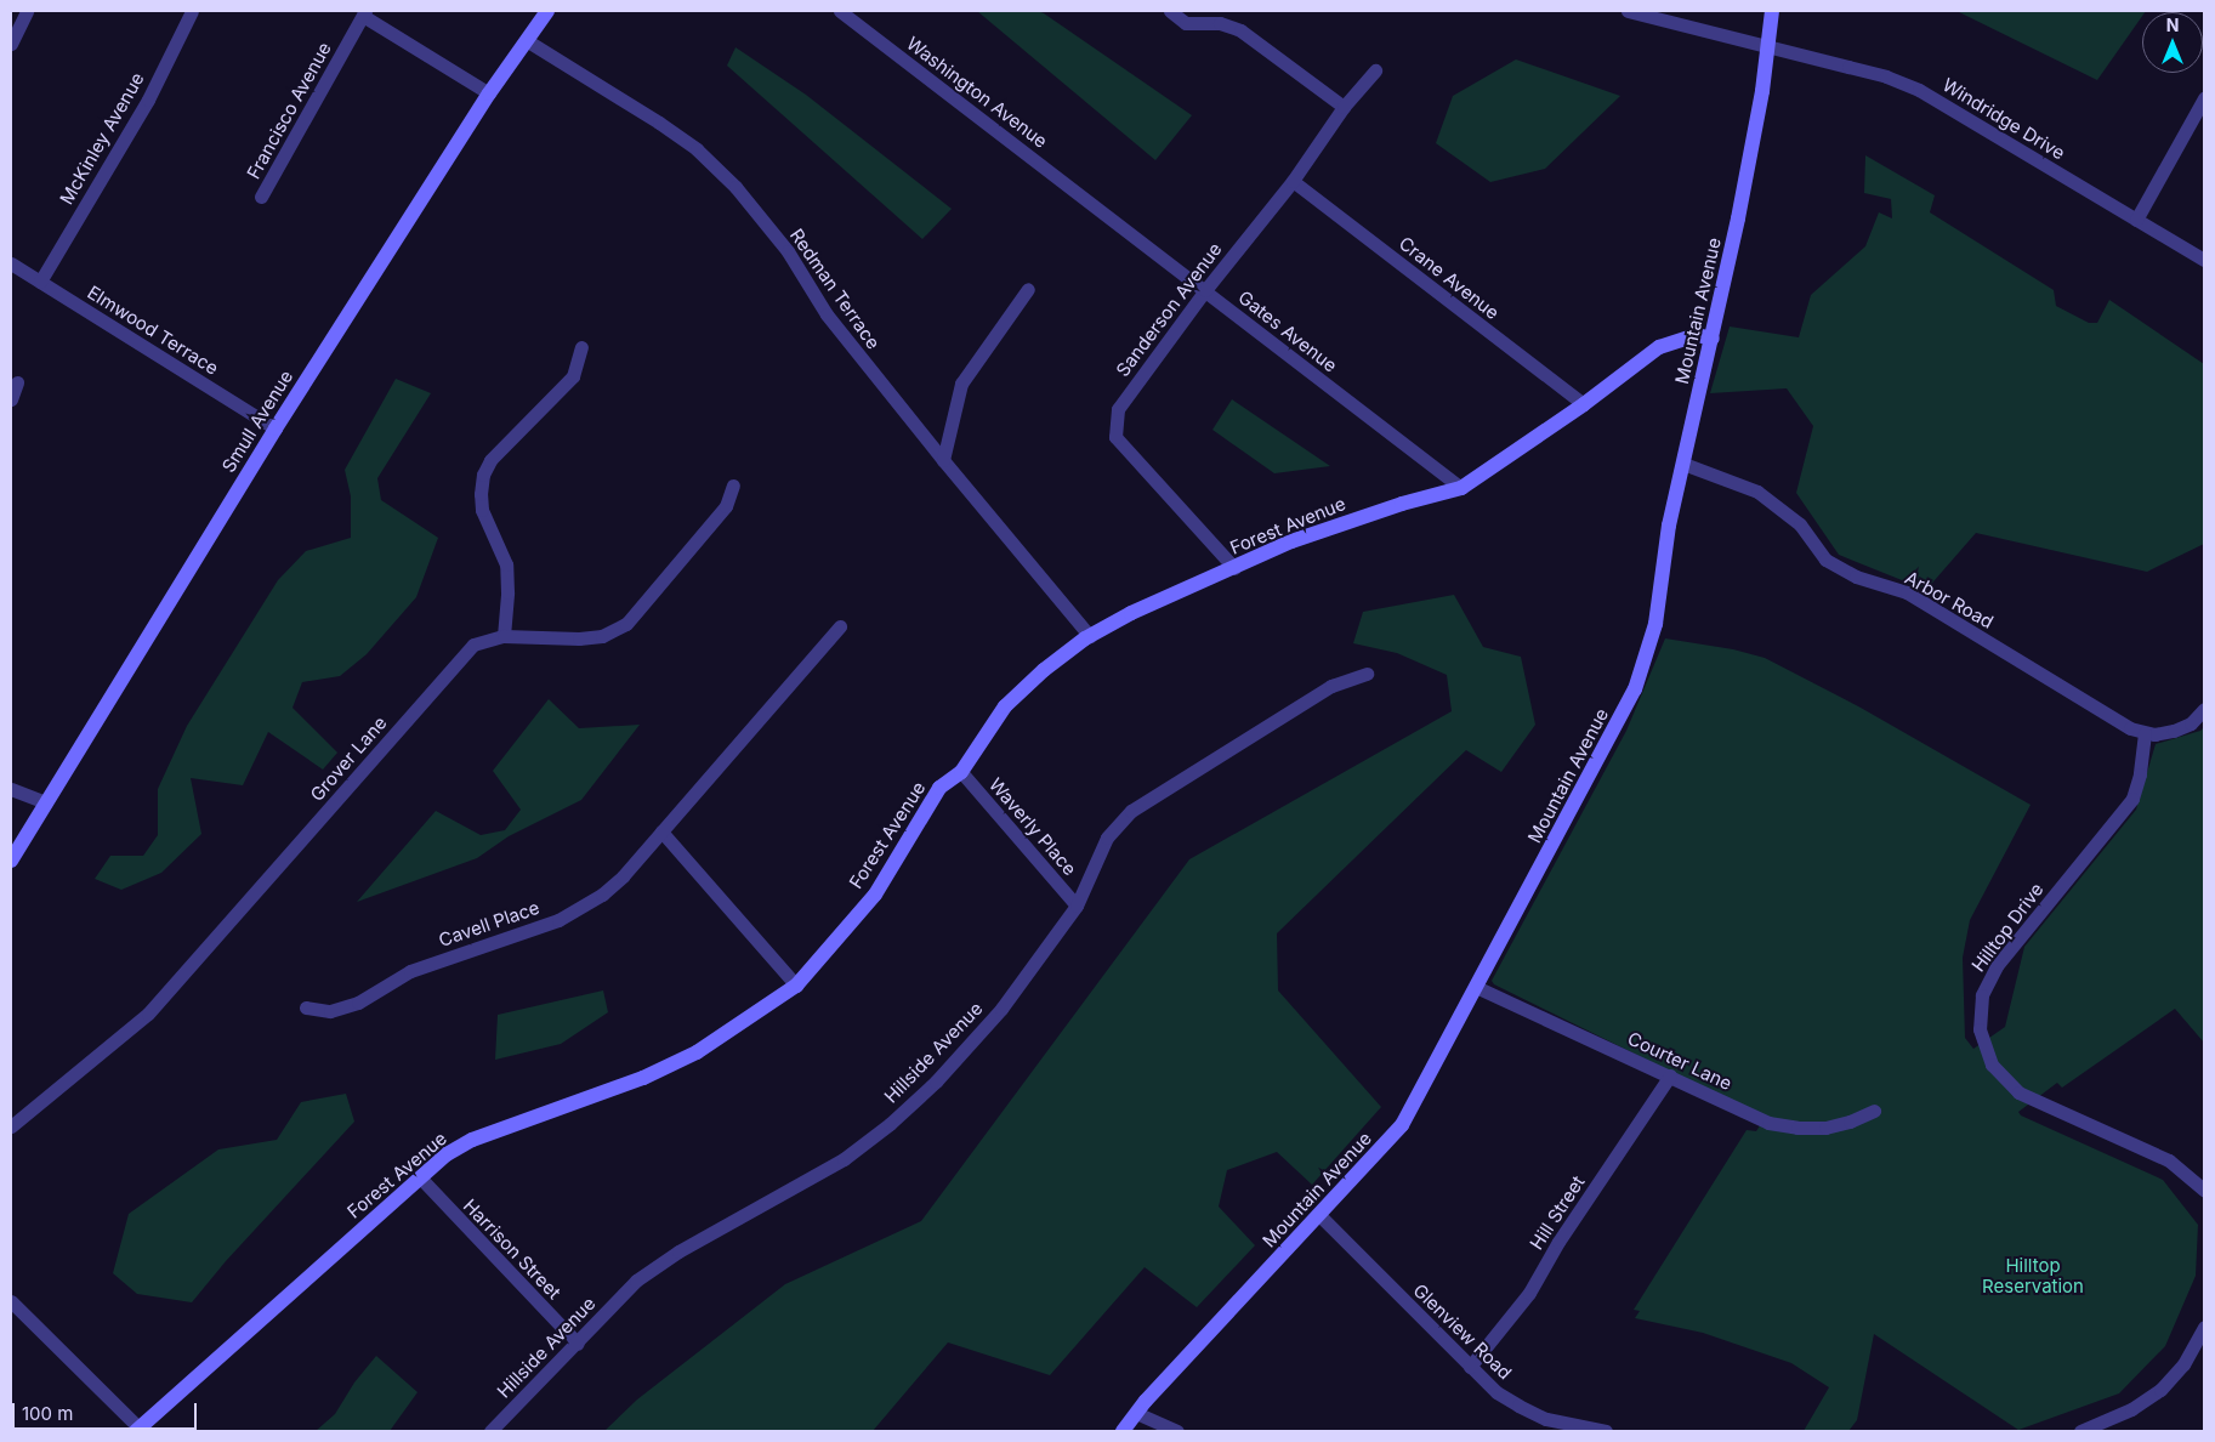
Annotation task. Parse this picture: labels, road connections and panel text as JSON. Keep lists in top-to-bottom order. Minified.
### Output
{"streets":{"street":["Washington Avenue","Francisco Avenue","Windridge Drive","McKinley Avenue","Crane Avenue","Redman Terrace","Sanderson Avenue","Mountain Avenue","Elmwood Terrace","Gates Avenue","Smull Avenue","Forest Avenue","Arbor Road","Grover Lane","Waverly Place","Cavell Place","Hilltop Drive","Hillside Avenue","Courter Lane","Hill Street","Harrison Street","Glenview Road"]},"crossings":[["Washington Avenue","Gates Avenue"],["Windridge Drive","Mountain Avenue"],["McKinley Avenue","Elmwood Terrace"],["Crane Avenue","Sanderson Avenue"],["Crane Avenue","Forest Avenue"],["Redman Terrace","Smull Avenue"],["Redman Terrace","Forest Avenue"],["Sanderson Avenue","Gates Avenue"],["Sanderson Avenue","Forest Avenue"],["Mountain Avenue","Forest Avenue"],["Mountain Avenue","Arbor Road"],["Mountain Avenue","Courter Lane"],["Mountain Avenue","Glenview Road"],["Elmwood Terrace","Smull Avenue"],["Gates Avenue","Forest Avenue"],["Forest Avenue","Waverly Place"],["Forest Avenue","Harrison Street"],["Arbor Road","Hilltop Drive"],["Waverly Place","Hillside Avenue"],["Hillside Avenue","Harrison Street"],["Courter Lane","Hill Street"],["Hill Street","Glenview Road"]],"parks":["Hilltop Reservation"],"scale_bar":"100 m","north":"top"}
